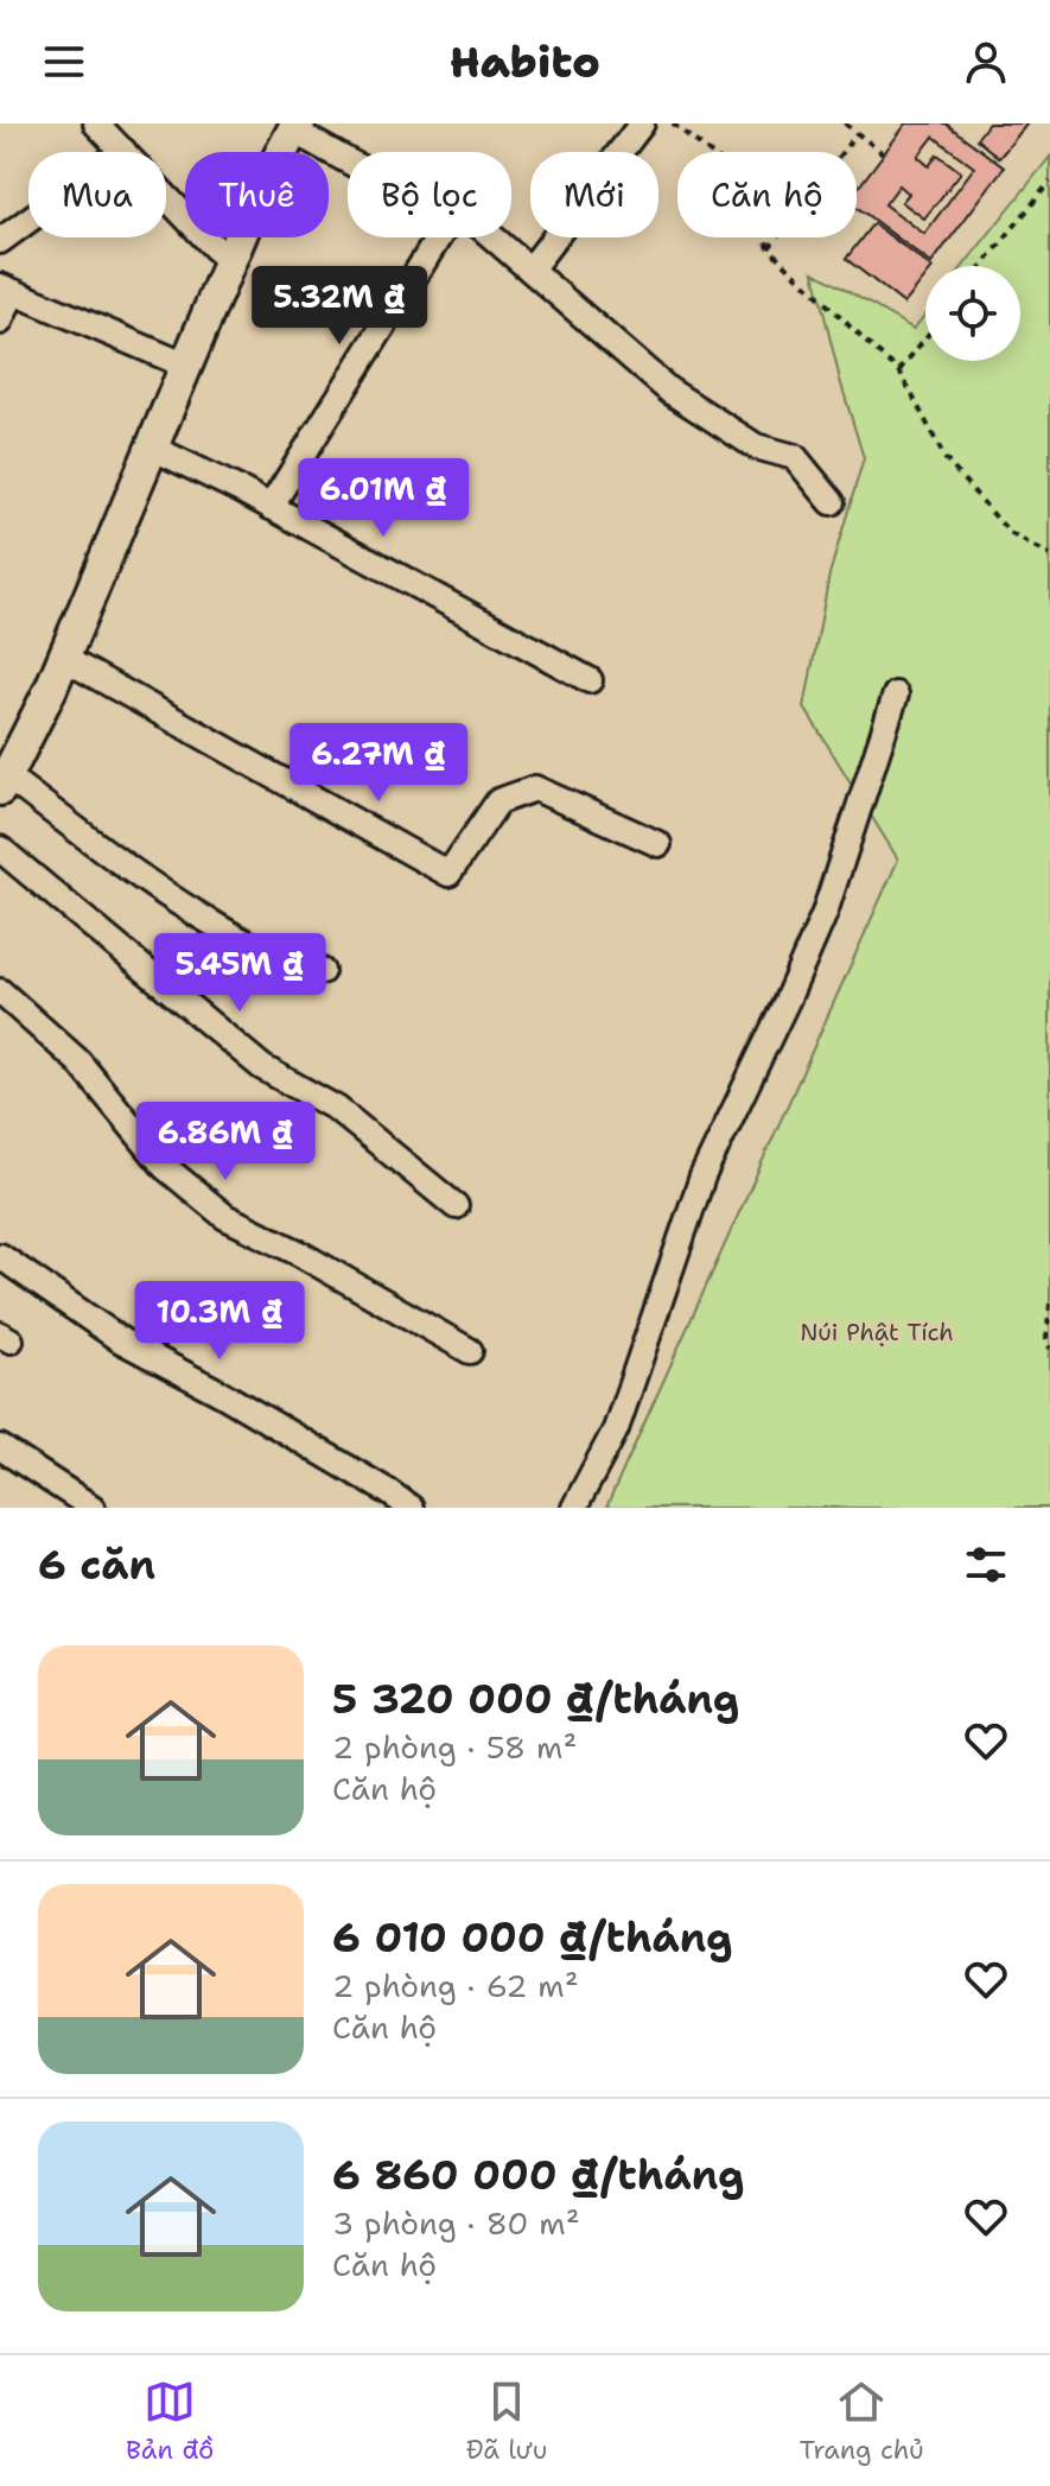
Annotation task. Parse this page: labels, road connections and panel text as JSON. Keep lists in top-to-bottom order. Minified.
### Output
{"parks":["Núi Phật Tích"],"page":{"header":"Habito","chip":["Mua","Thuê","Bộ lọc","Mới","Căn hộ"],"price":["5.32M ₫","6.01M ₫","6.27M ₫","5.45M ₫","6.86M ₫","10.3M ₫"],"heading":"6 căn","list":[{"name":"5 320 000 ₫/tháng","note":"2 phòng · 58 m² · Căn hộ"},{"name":"6 010 000 ₫/tháng","note":"2 phòng · 62 m² · Căn hộ"},{"name":"6 860 000 ₫/tháng","note":"3 phòng · 80 m² · Căn hộ"}],"tabs":["Bản đồ","Đã lưu","Trang chủ"]}}
